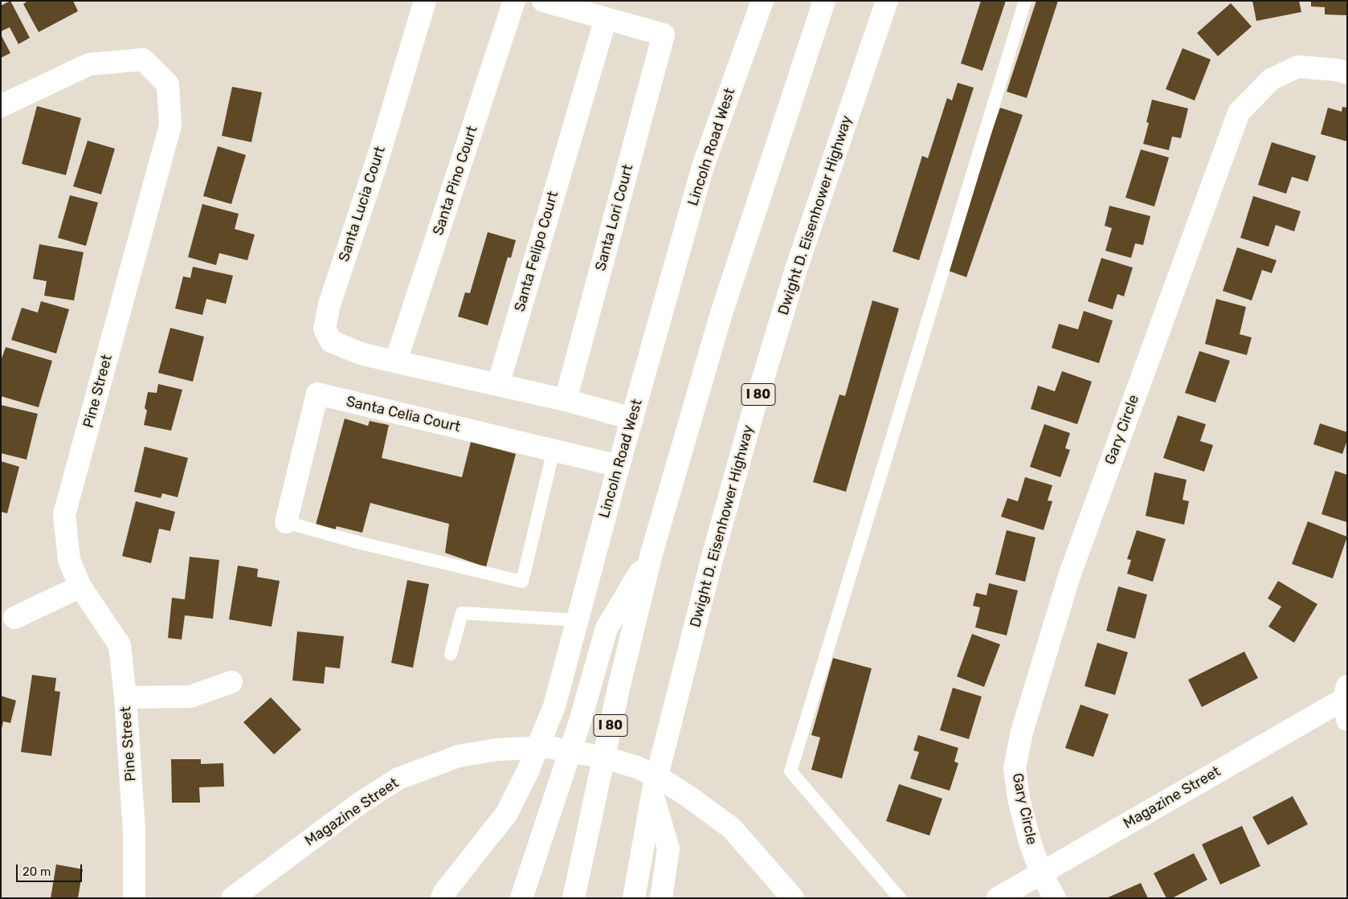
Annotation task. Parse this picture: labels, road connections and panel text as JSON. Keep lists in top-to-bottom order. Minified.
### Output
{"streets":{"main road":["Lincoln Road West","Santa Pino Court","Santa Lucia Court","Dwight D. Eisenhower Highway","Santa Lori Court","Santa Felipo Court","Pine Street","I 80","Santa Celia Court","Gary Circle","Magazine Street"]},"crossings":[["Lincoln Road West","Santa Celia Court"],["Santa Pino Court","Santa Lucia Court"],["Santa Lori Court","Santa Felipo Court"],["Gary Circle","Magazine Street"]],"scale_bar":"20 m"}
